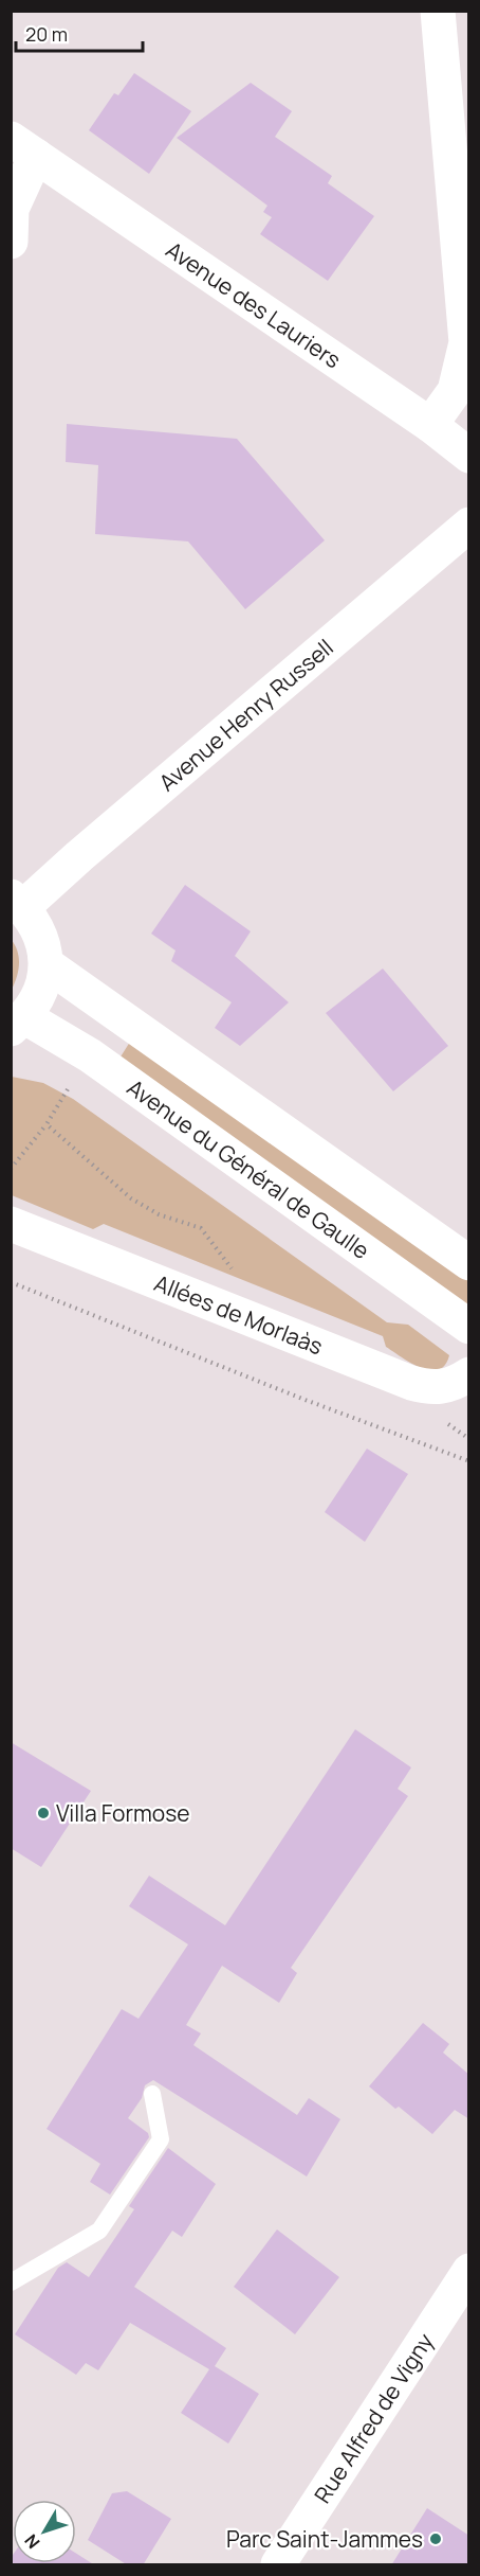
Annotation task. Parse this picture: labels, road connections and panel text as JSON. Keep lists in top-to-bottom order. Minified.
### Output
{"streets":{"street":["Avenue des Lauriers","Avenue Henry Russell","Avenue du Général de Gaulle","Allées de Morlaàs","Rue Alfred de Vigny"]},"places":["Villa Formose","Parc Saint-Jammes"],"scale_bar":"20 m","north":"bottom left"}
